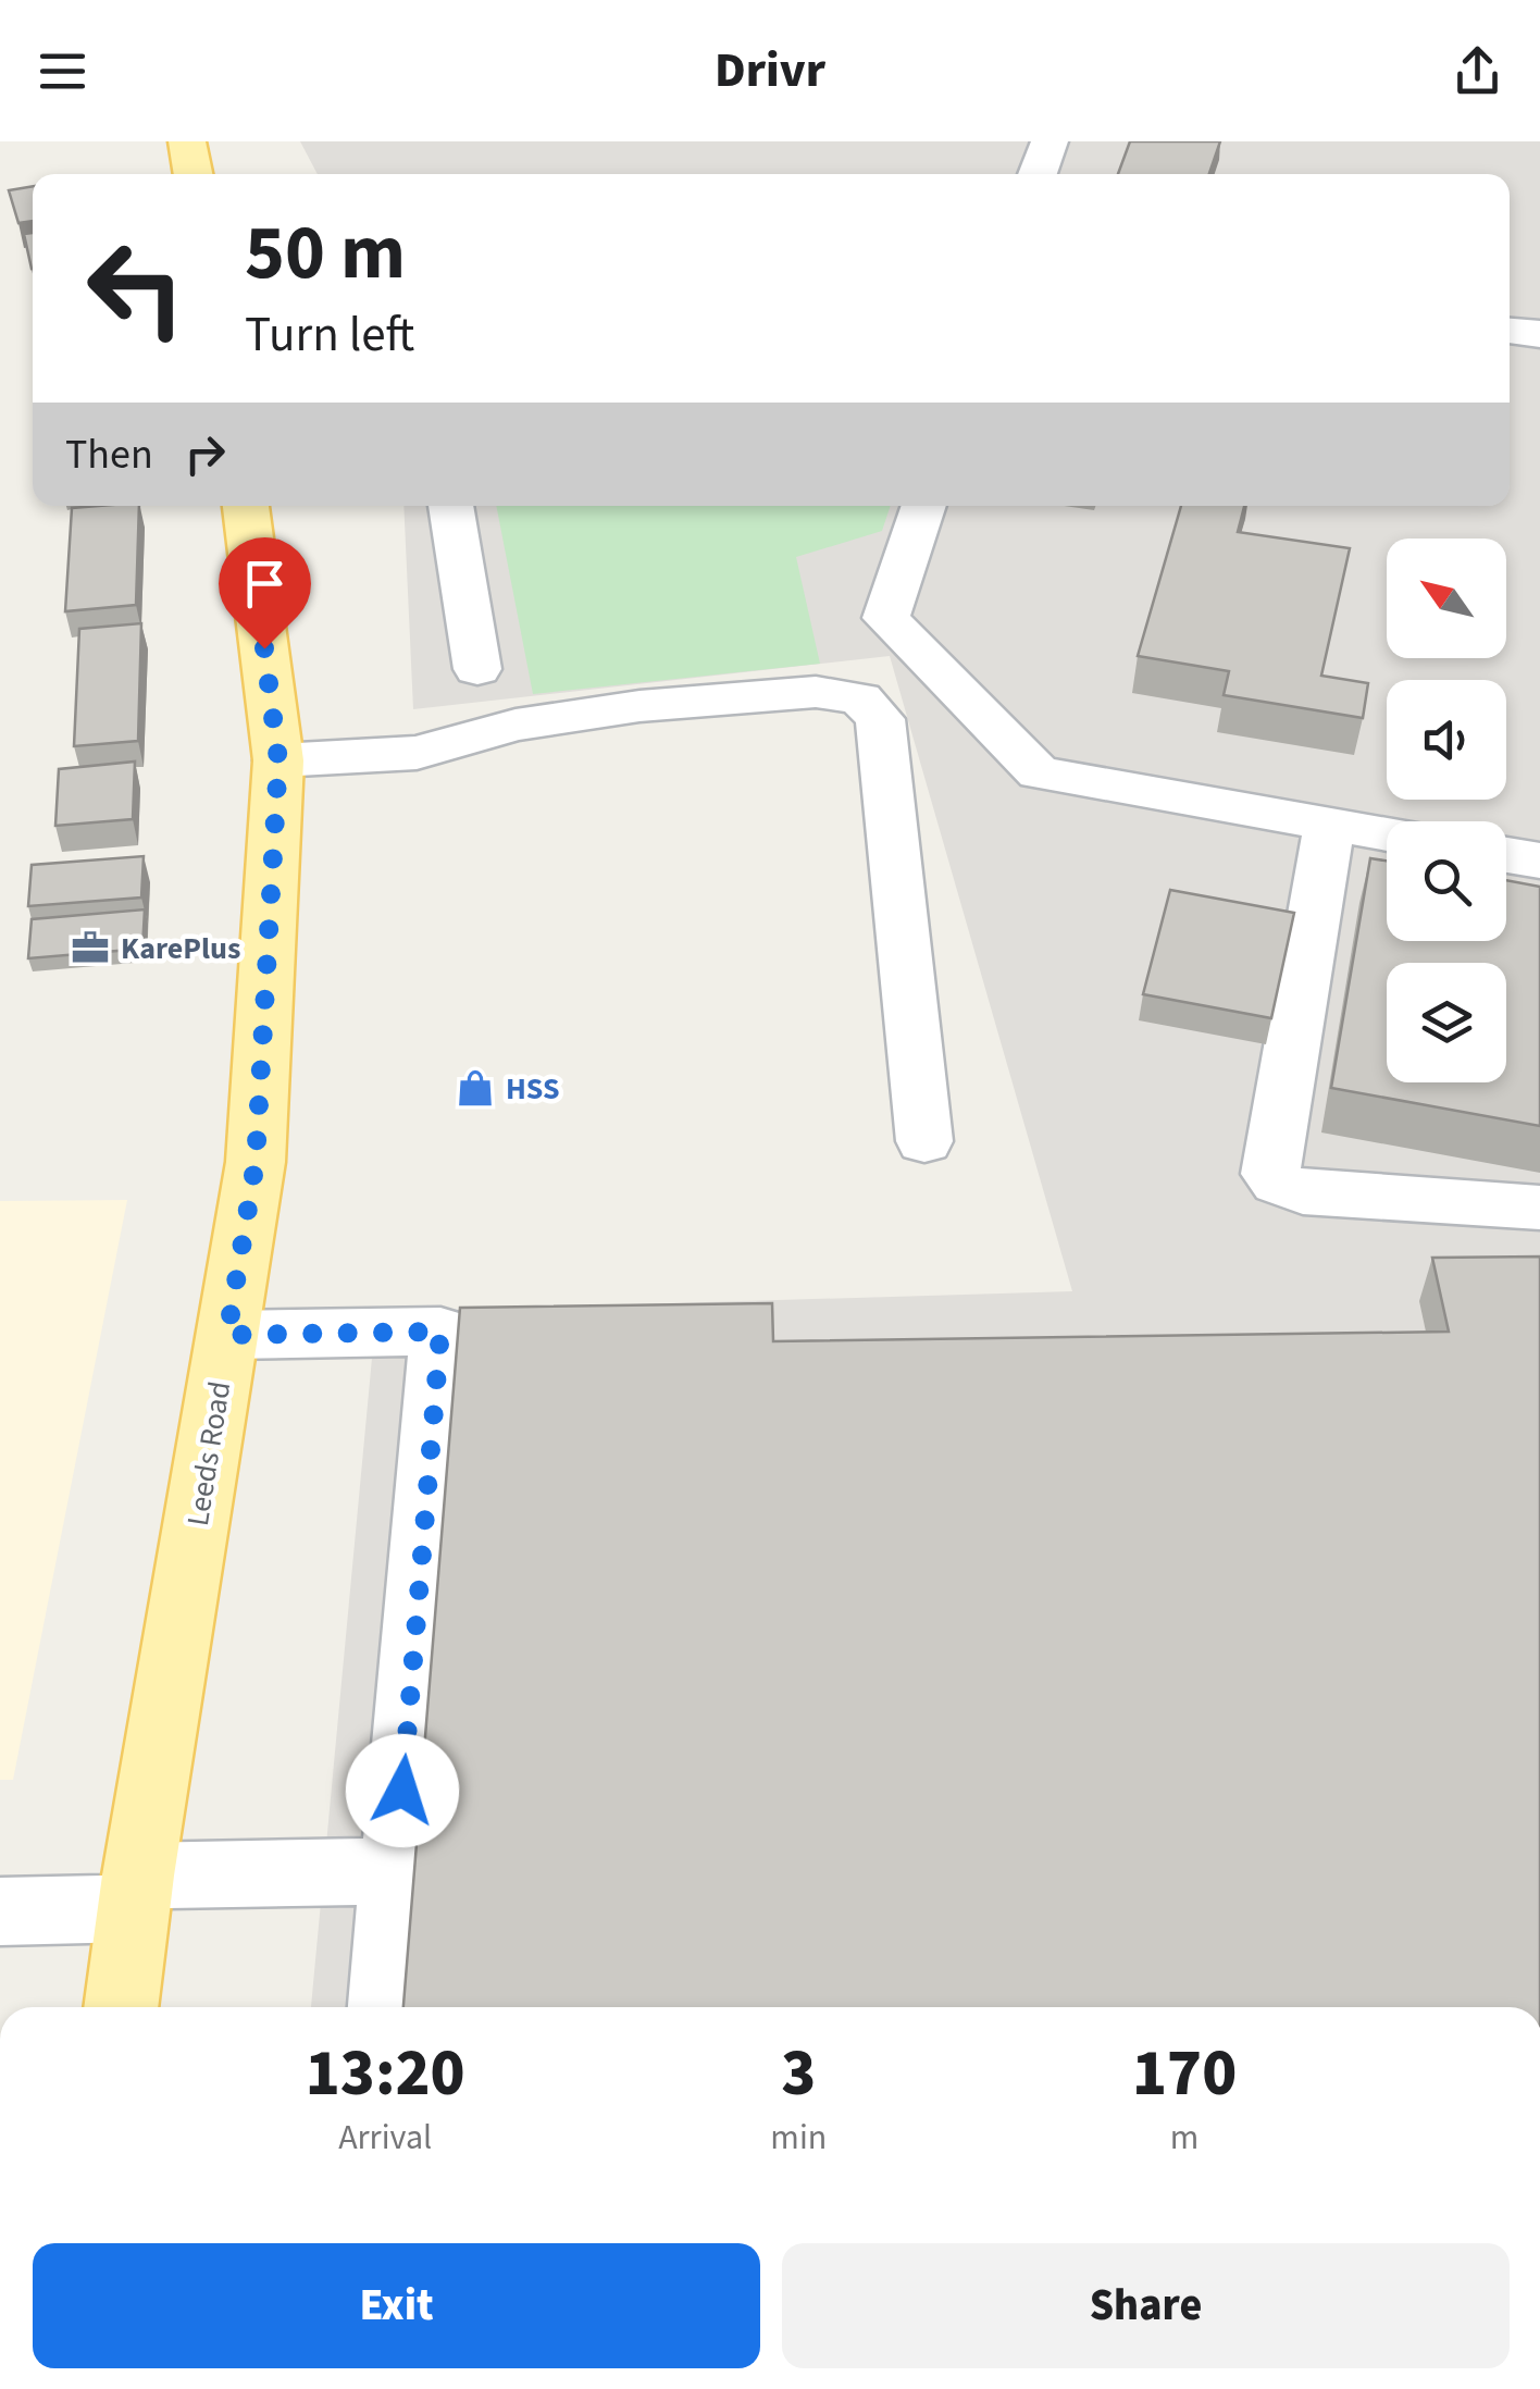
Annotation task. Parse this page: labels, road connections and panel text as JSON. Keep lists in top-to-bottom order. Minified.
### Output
{"streets":{"main road":["Leeds Road"]},"places":{"office":["KarePlus"],"shop":["HSS"]},"north":"top left","page":{"header":"Drivr","turn":["50 m","Turn left"],"then":"Then","eta":["13:20","Arrival","3","min","170","m"],"buttons":["Exit","Share"]}}
